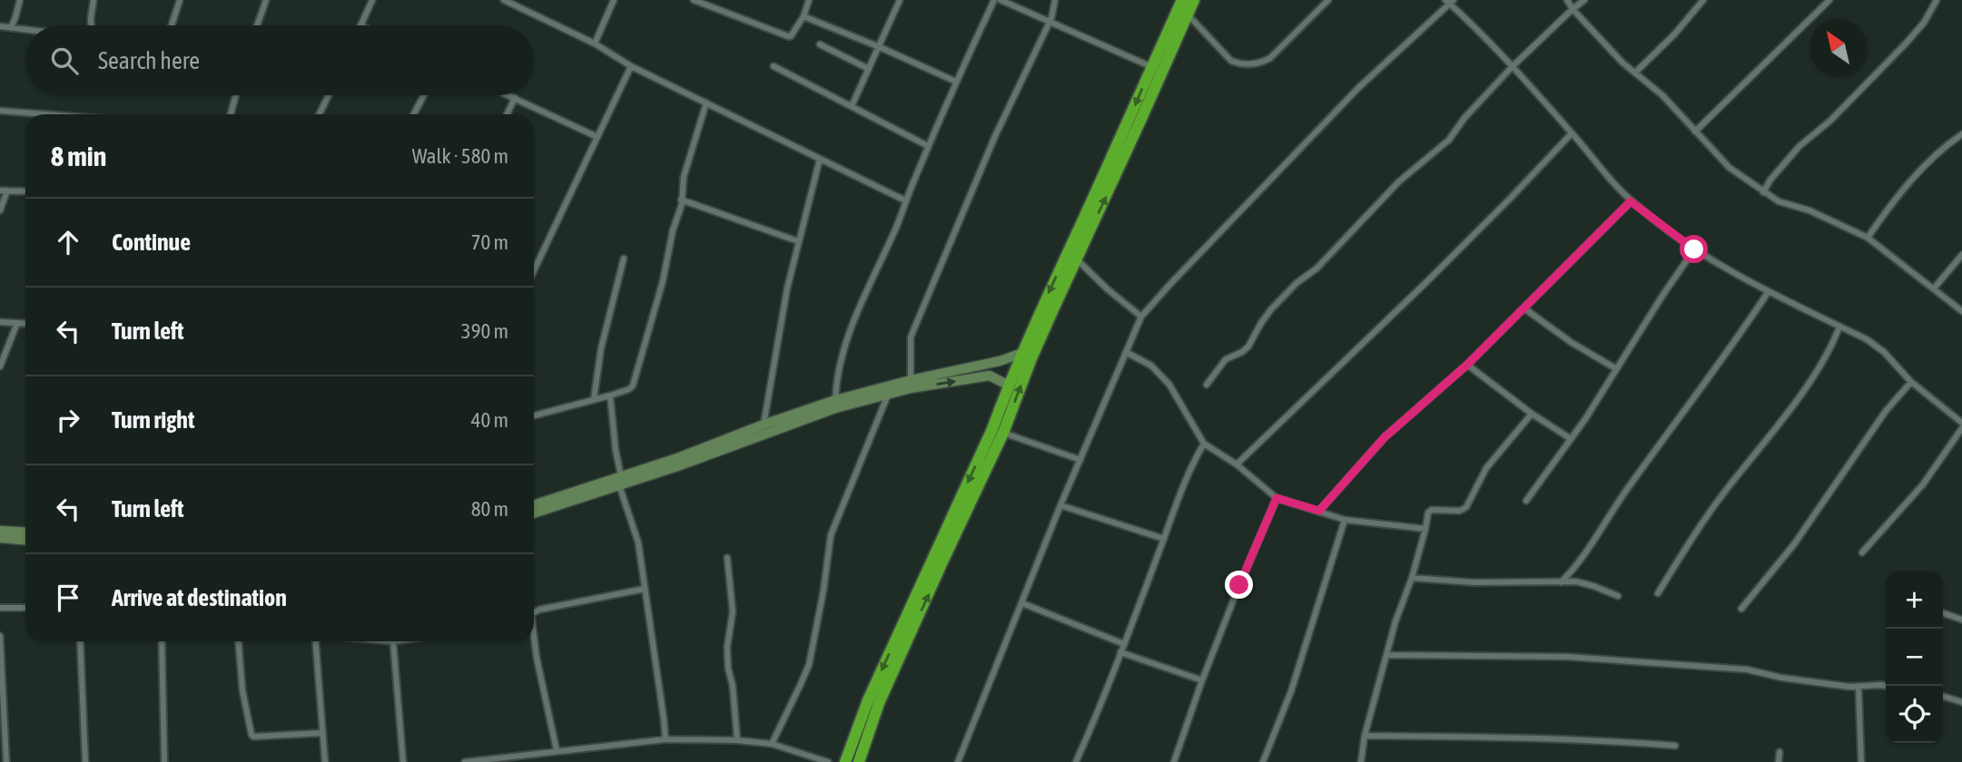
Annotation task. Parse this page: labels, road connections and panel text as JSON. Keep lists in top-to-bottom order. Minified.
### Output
{"north":"top left","page":{"search":"Search here","heading":["8 min","Walk · 580 m"],"list":[["Continue","70 m"],["Turn left","390 m"],["Turn right","40 m"],["Turn left","80 m"],"Arrive at destination"],"map_buttons":["+","−"]}}
